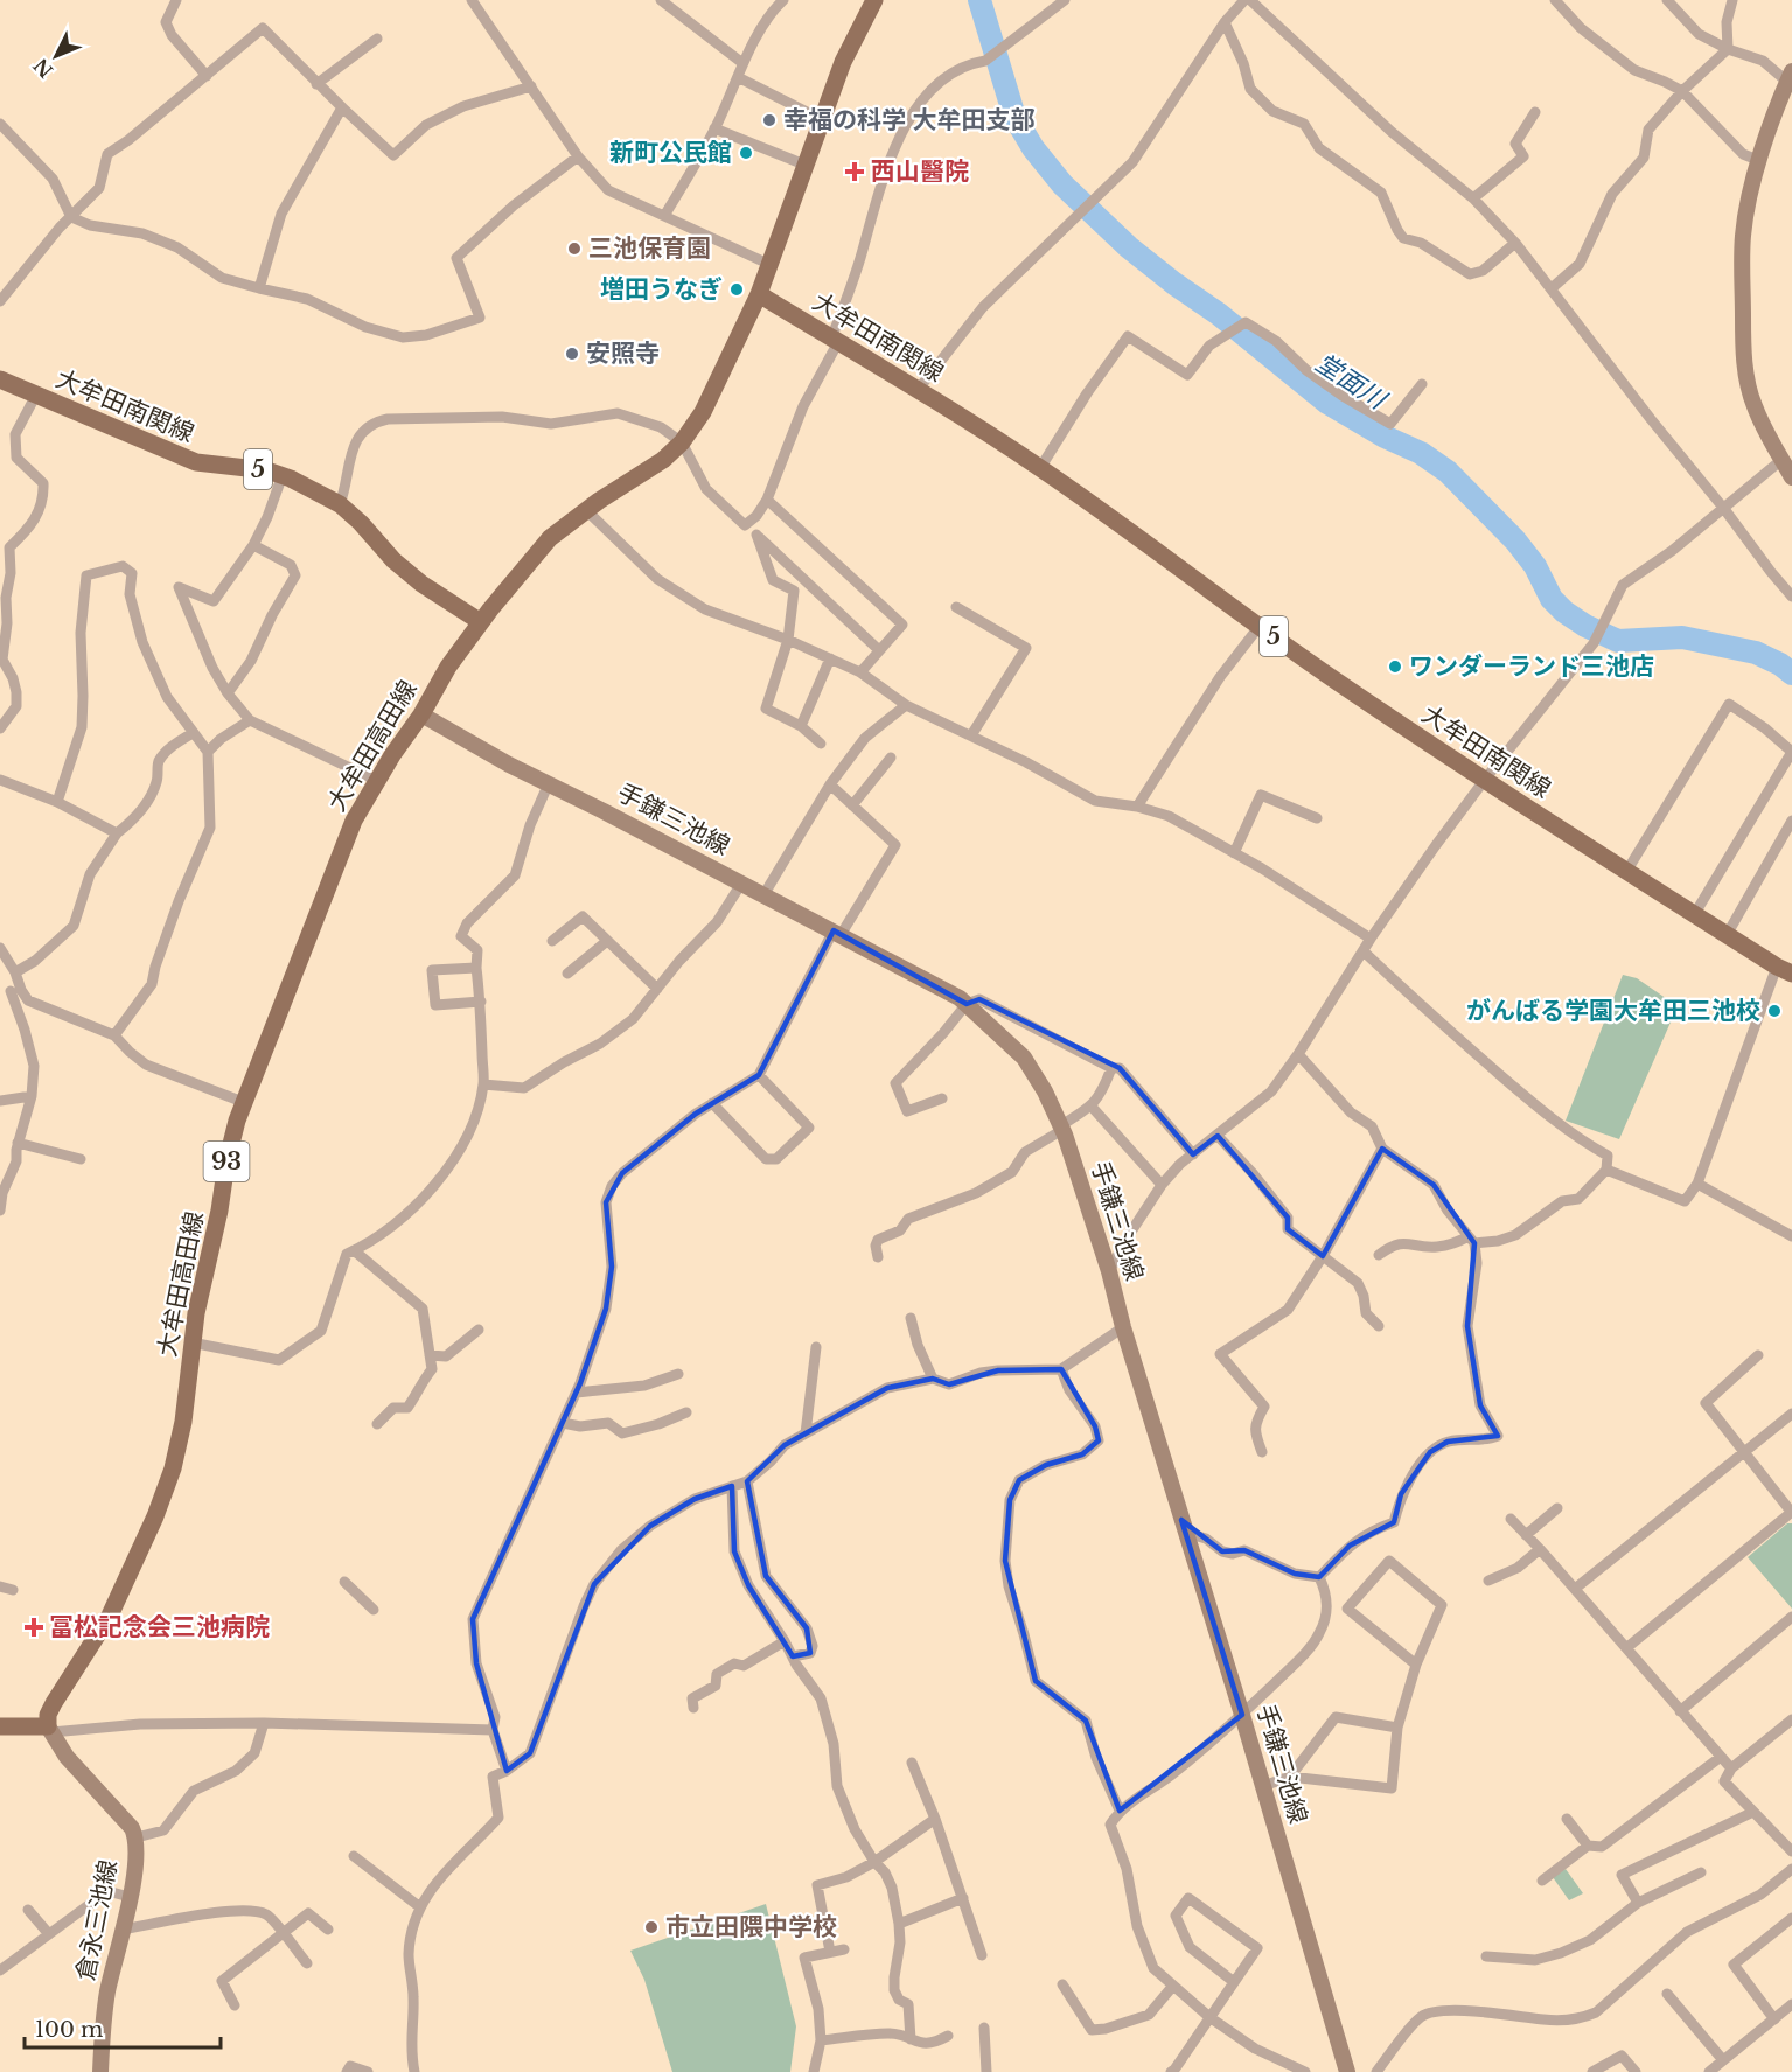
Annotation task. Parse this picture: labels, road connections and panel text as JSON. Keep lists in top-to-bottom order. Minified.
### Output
{"streets":{"main road":["大牟田南関線","5","大牟田高田線","手鎌三池線","93","倉永三池線"]},"crossings":[["大牟田南関線","大牟田高田線"],["大牟田高田線","手鎌三池線"],["大牟田高田線","倉永三池線"]],"water":["堂面川"],"places":{"other":["幸福の科学 大牟田支部","新町公民館","三池保育園","増田うなぎ","安照寺","ワンダーランド三池店","がんばる学園大牟田三池校","市立田隈中学校"],"health":["西山醫院","冨松記念会三池病院"]},"scale_bar":"100 m","north":"bottom left"}
